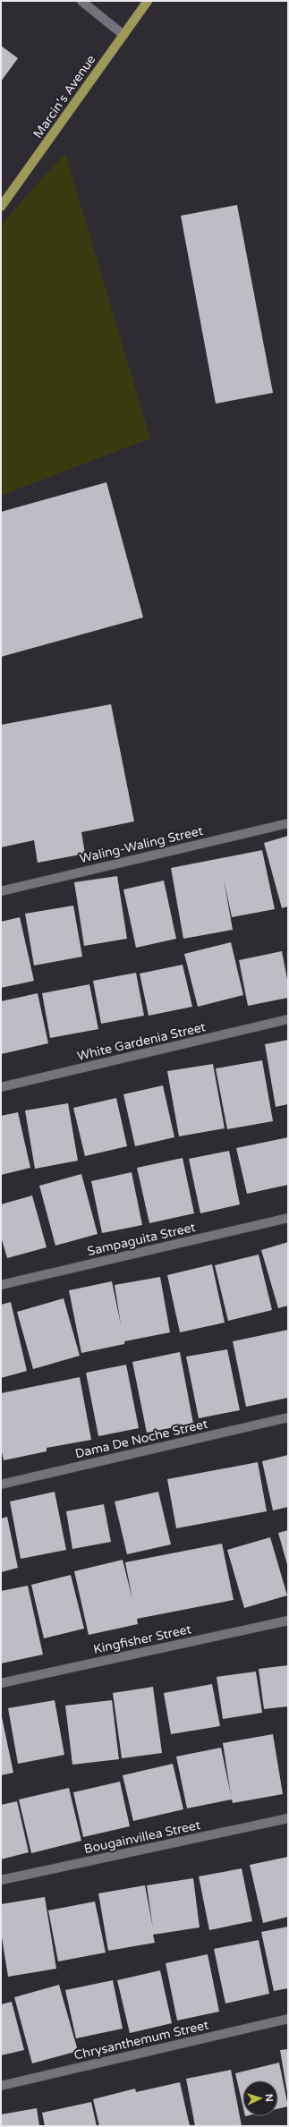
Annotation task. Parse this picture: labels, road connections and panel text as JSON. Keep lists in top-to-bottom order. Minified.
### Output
{"streets":{"main road":["Marcin's Avenue"],"street":["Waling-Waling Street","White Gardenia Street","Sampaguita Street","Dama De Noche Street","Kingfisher Street","Bougainvillea Street","Chrysanthemum Street"]},"north":"right"}
